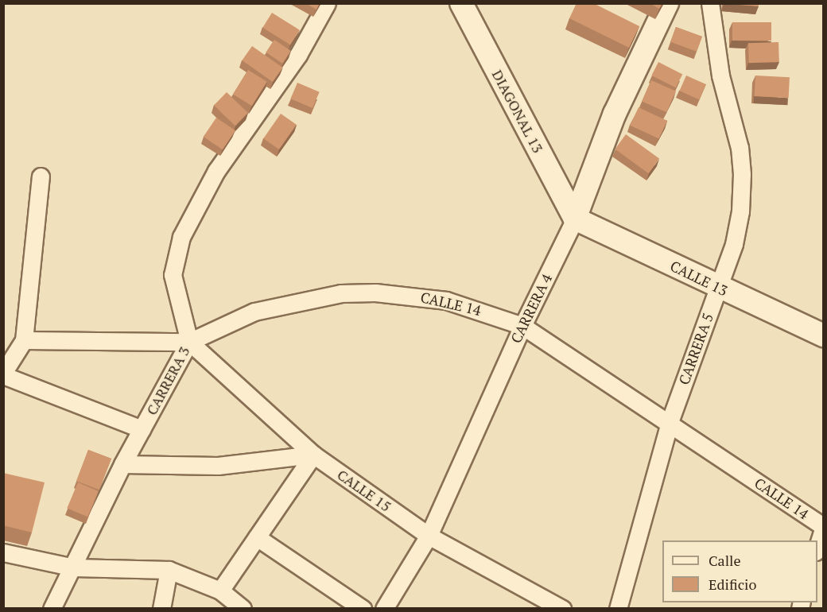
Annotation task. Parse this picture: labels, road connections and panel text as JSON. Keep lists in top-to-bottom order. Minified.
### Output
{"streets":{"street":["DIAGONAL 13","CALLE 13","CALLE 14","CARRERA 4","CARRERA 5","CARRERA 3","CALLE 15"]},"crossings":[["DIAGONAL 13","CALLE 13"],["DIAGONAL 13","CARRERA 4"],["CALLE 13","CARRERA 4"],["CALLE 13","CARRERA 5"],["CALLE 14","CARRERA 4"],["CALLE 14","CARRERA 5"],["CALLE 14","CARRERA 3"],["CALLE 14","CALLE 15"],["CARRERA 4","CALLE 15"],["CARRERA 3","CALLE 15"]],"legend":["Calle","Edificio"]}
